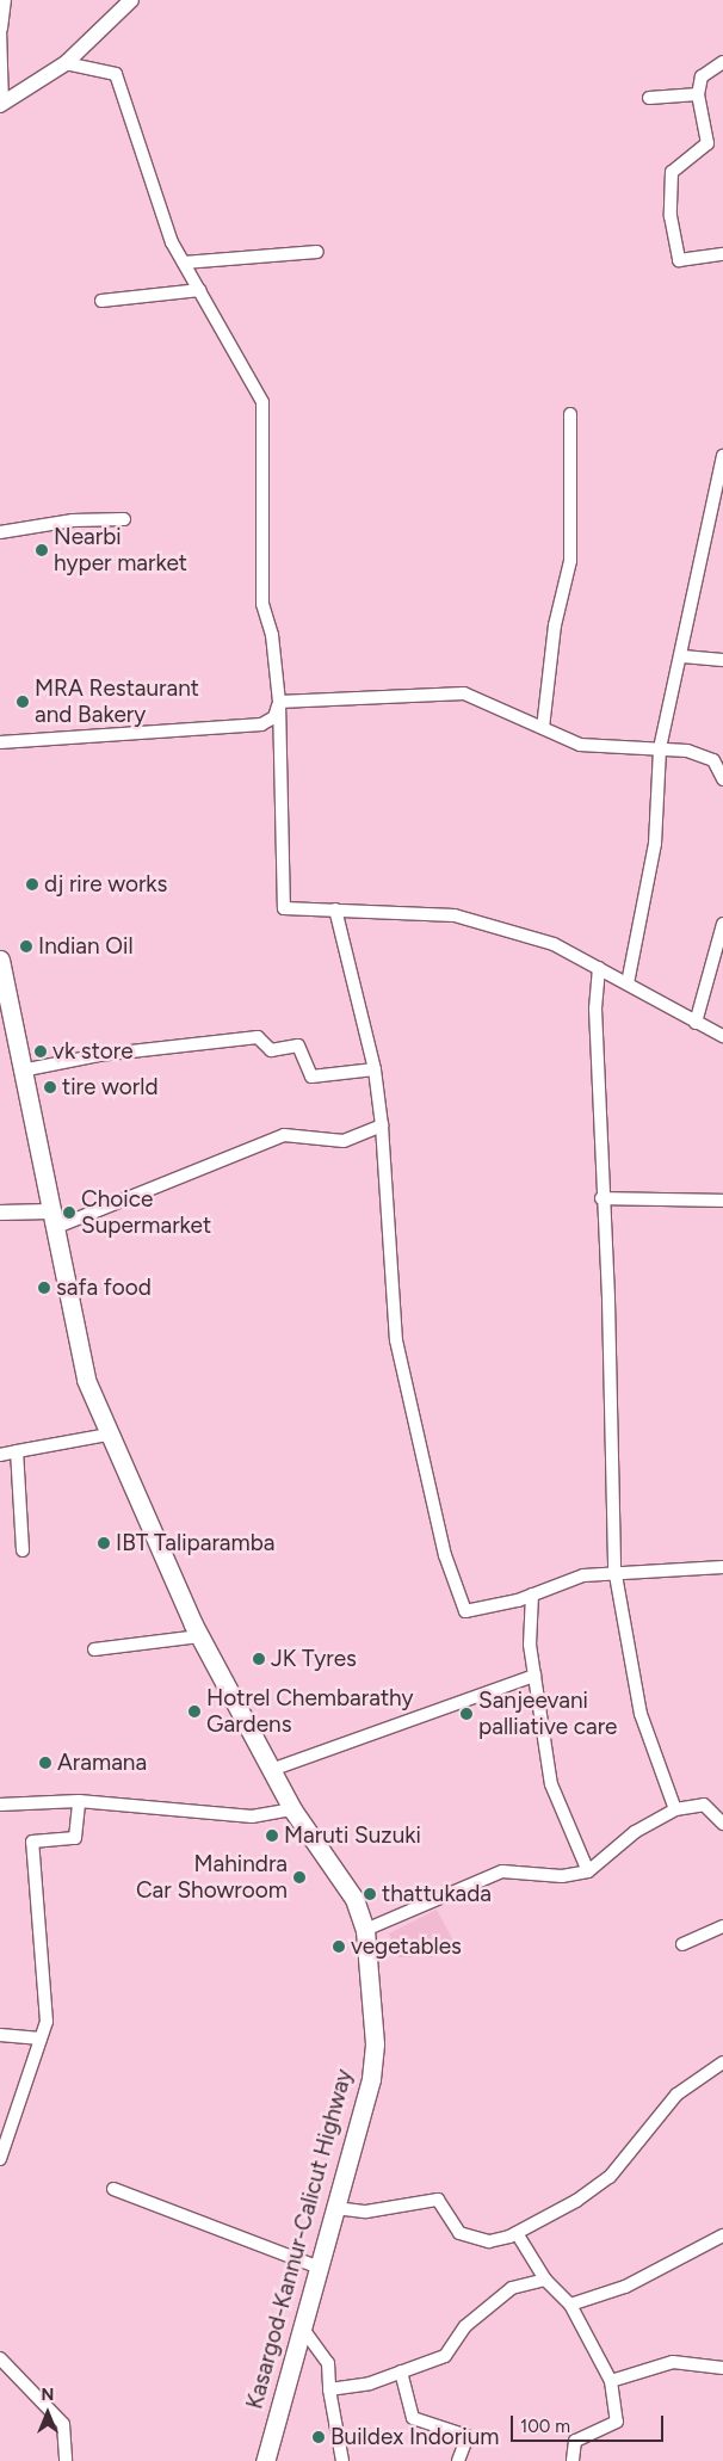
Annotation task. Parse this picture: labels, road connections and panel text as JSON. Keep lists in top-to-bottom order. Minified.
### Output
{"streets":{"highway":["Kasargod-Kannur-Calicut Highway"]},"places":["Nearbi hyper market","MRA Restaurant and Bakery","dj rire works","Indian Oil","vk store","tire world","Choice Supermarket","safa food","IBT Taliparamba","JK Tyres","Hotrel Chembarathy Gardens","Sanjeevani palliative care","Aramana","Maruti Suzuki","Mahindra Car Showroom","thattukada","vegetables","Buildex Indorium"],"scale_bar":"100 m","north":"top"}
